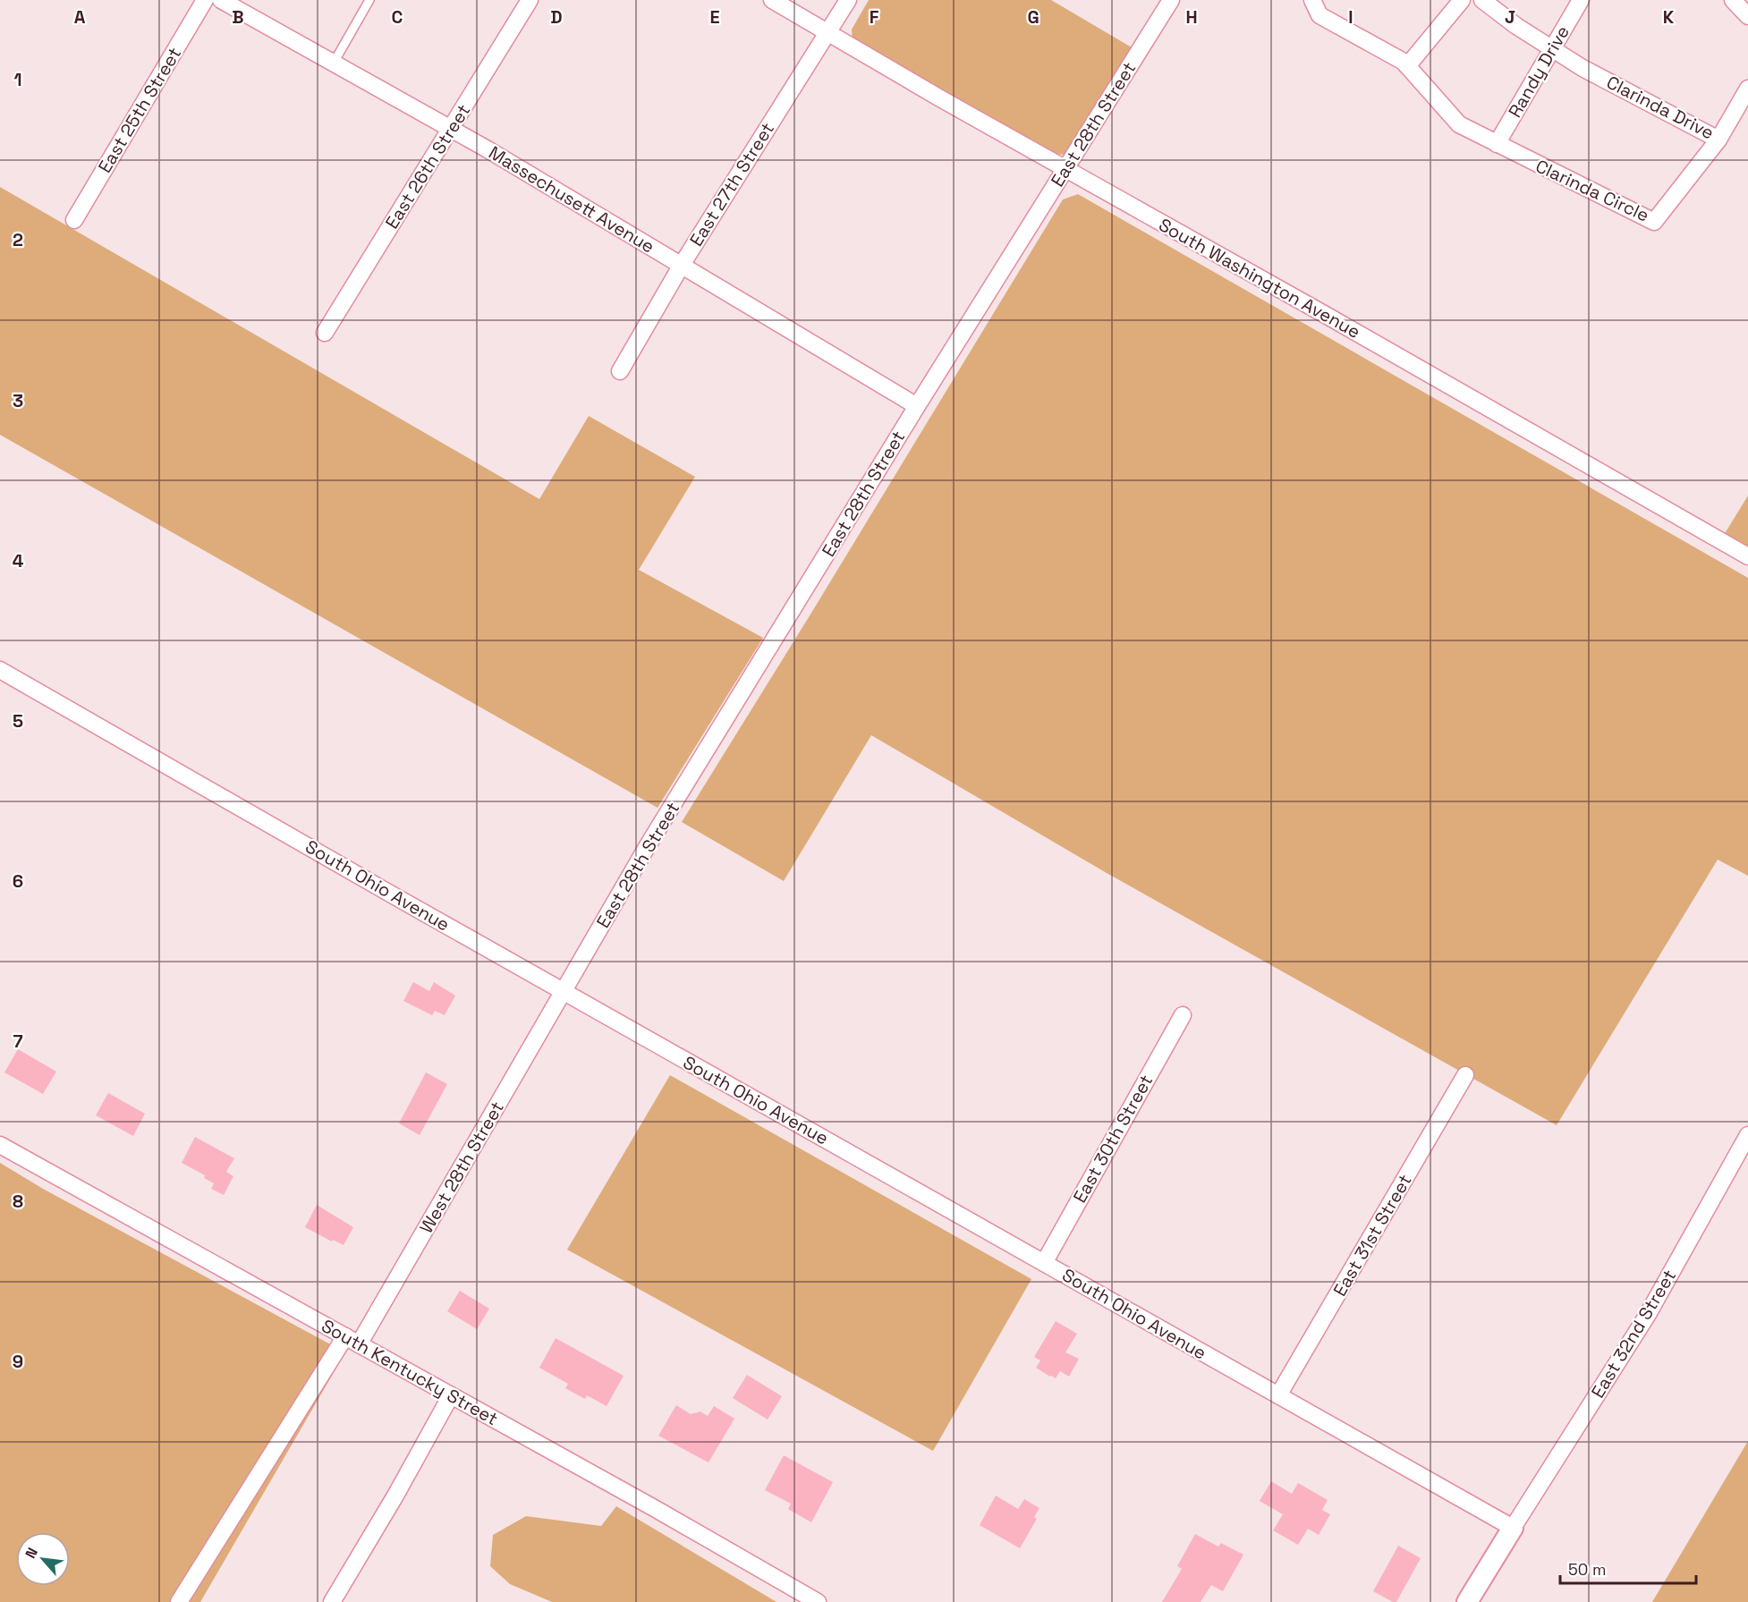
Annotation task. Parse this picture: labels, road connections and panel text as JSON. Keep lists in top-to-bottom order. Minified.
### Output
{"streets":{"street":["Randy Drive","Clarinda Drive","East 25th Street","East 28th Street","East 26th Street","East 27th Street","Clarinda Circle","Massechusett Avenue","South Washington Avenue","South Ohio Avenue","East 30th Street","West 28th Street","East 31st Street","East 32nd Street","South Kentucky Street"]},"crossings":[["Randy Drive","Clarinda Drive"],["Randy Drive","Clarinda Circle"],["Clarinda Drive","Clarinda Circle"],["East 28th Street","Massechusett Avenue"],["East 28th Street","South Washington Avenue"],["East 28th Street","South Ohio Avenue"],["East 28th Street","West 28th Street"],["East 26th Street","Massechusett Avenue"],["East 27th Street","Massechusett Avenue"],["East 27th Street","South Washington Avenue"],["South Ohio Avenue","East 30th Street"],["South Ohio Avenue","West 28th Street"],["South Ohio Avenue","East 31st Street"],["South Ohio Avenue","East 32nd Street"],["West 28th Street","South Kentucky Street"]],"scale_bar":"50 m","north":"top left","grid":{"columns":["A","B","C","D","E","F","G","H","I","J","K"],"rows":["1","2","3","4","5","6","7","8","9"]}}
